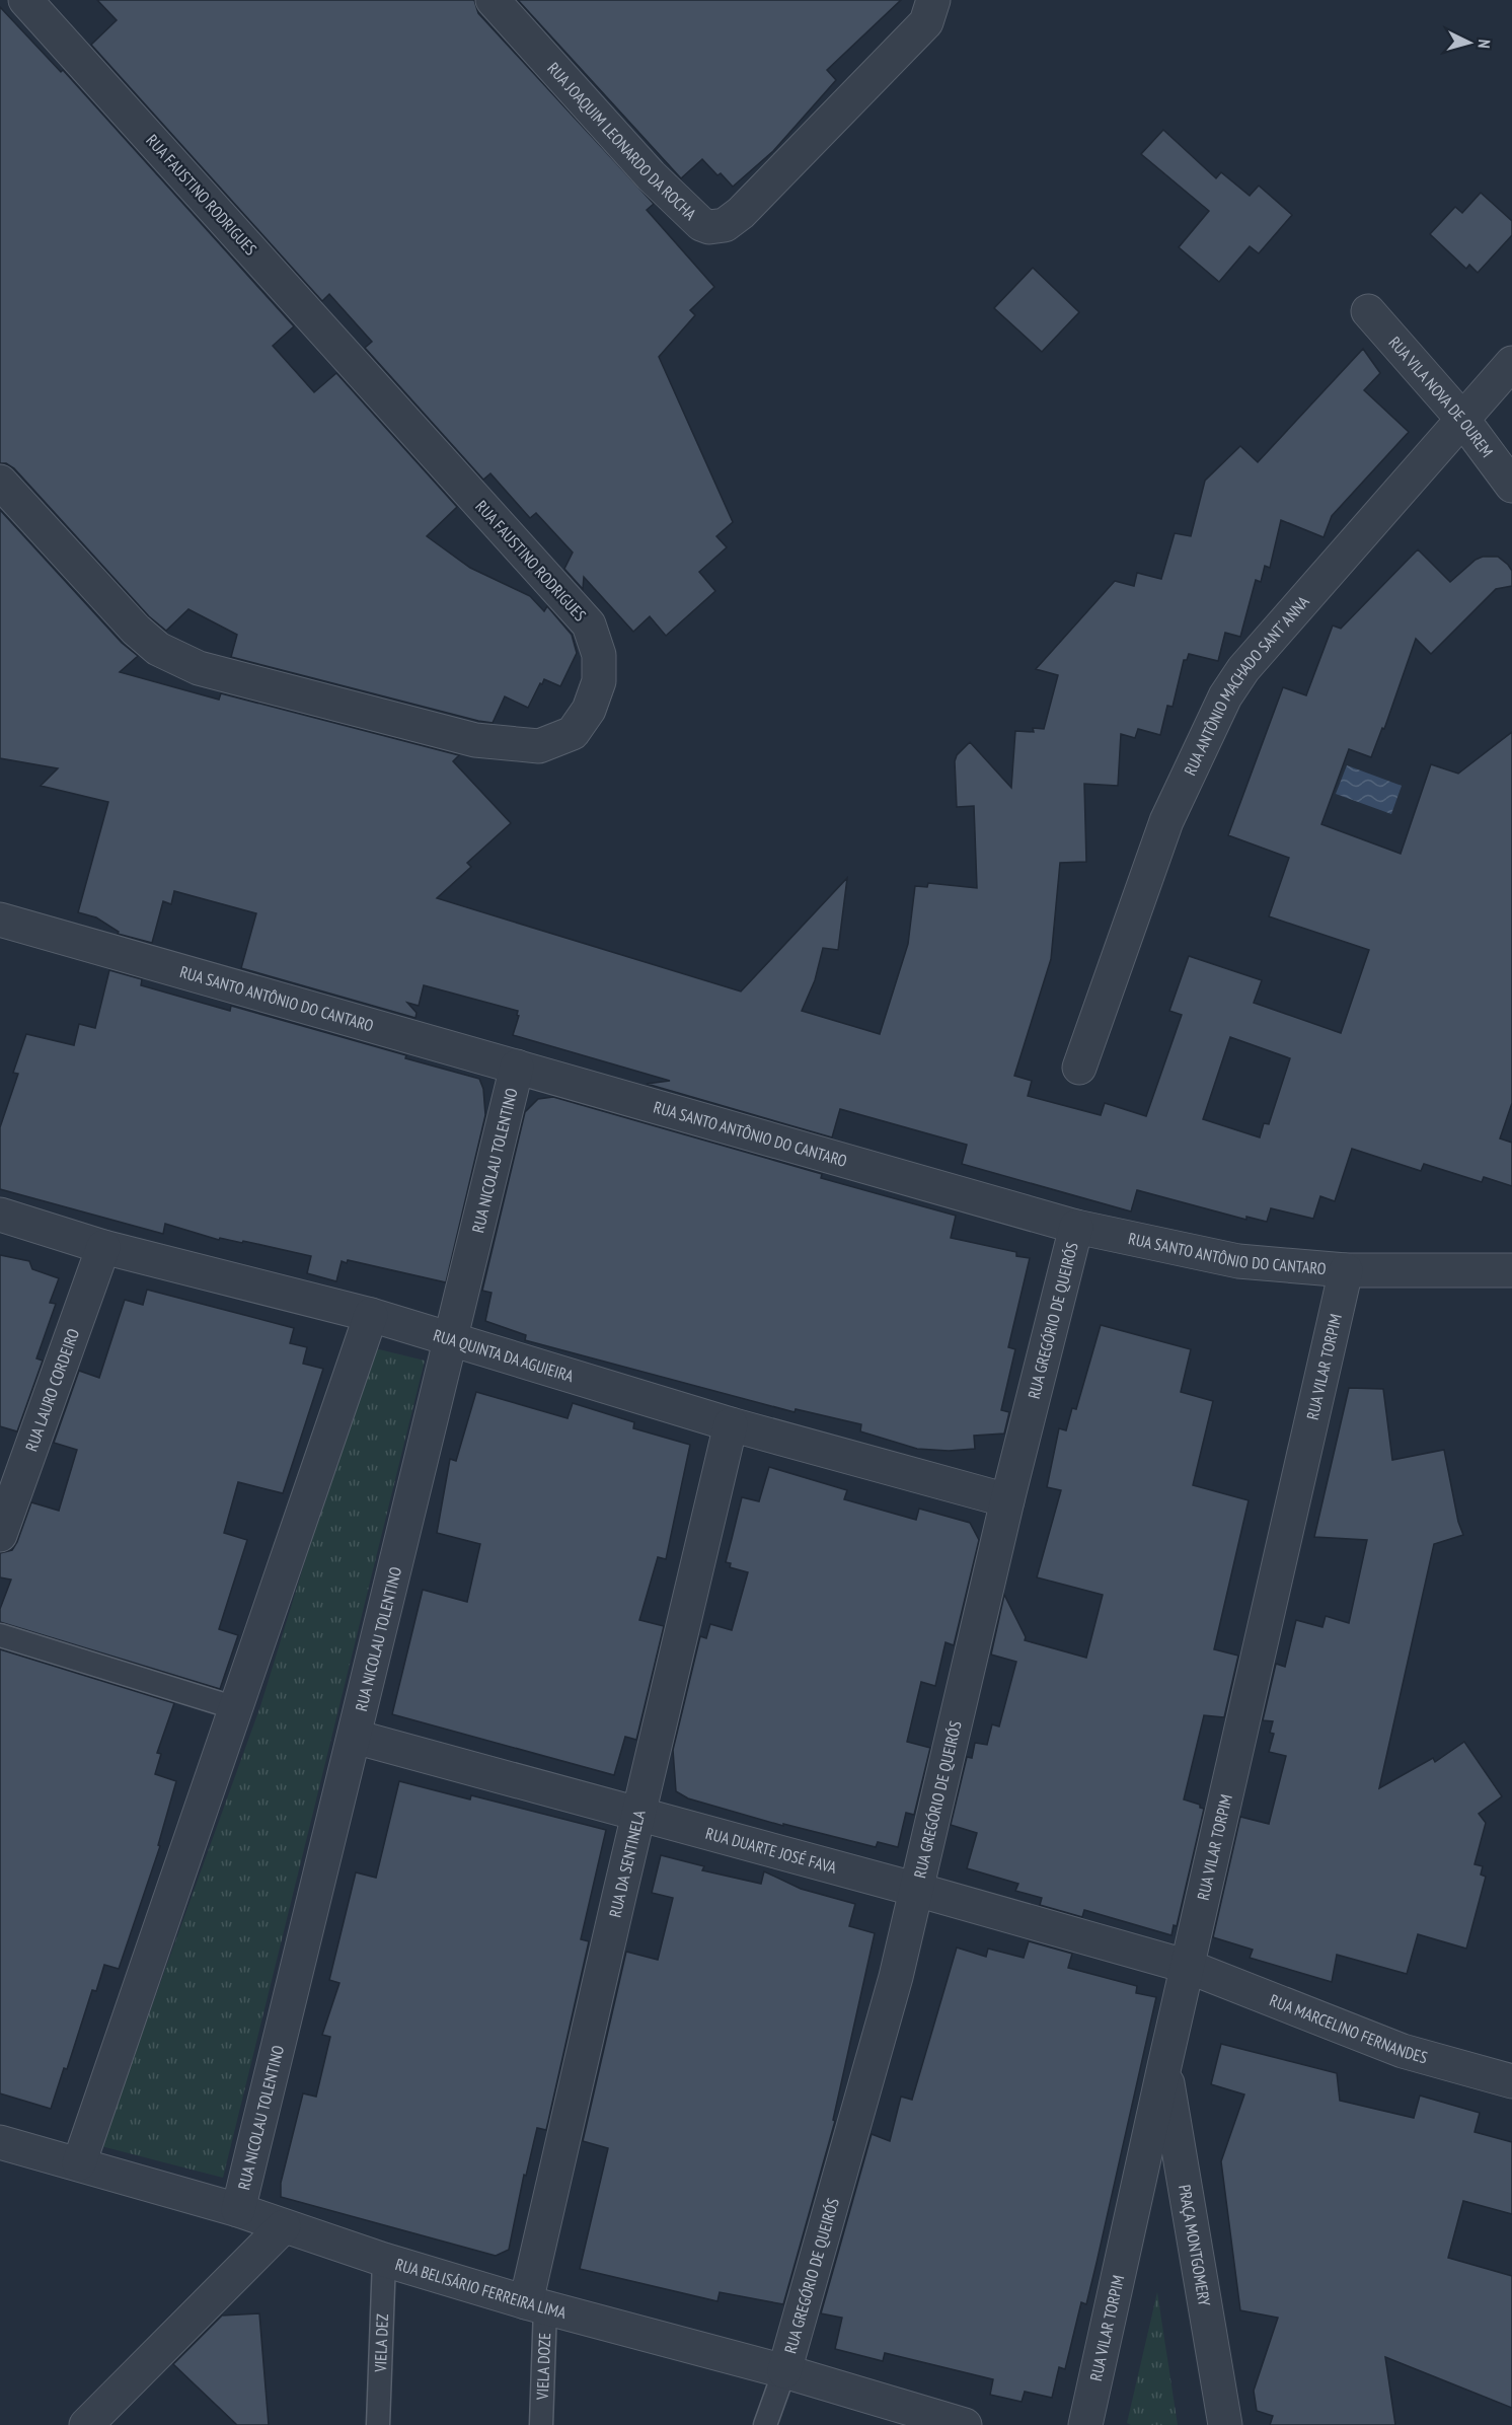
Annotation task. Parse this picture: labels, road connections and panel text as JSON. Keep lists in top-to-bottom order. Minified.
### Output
{"streets":{"street":["RUA JOAQUIM LEONARDO DA ROCHA","RUA FAUSTINO RODRIGUES","RUA VILA NOVA DE OUREM","RUA ANTÔNIO MACHADO SANT´ANNA","RUA SANTO ANTÔNIO DO CANTARO","RUA NICOLAU TOLENTINO","RUA GREGÓRIO DE QUEIRÓS","RUA QUINTA DA AGUIEIRA","RUA VILAR TORPIM","RUA LAURO CORDEIRO","RUA DUARTE JOSÉ FAVA","RUA DA SENTINELA","RUA MARCELINO FERNANDES","PRAÇA MONTGOMERY","RUA BELISÁRIO FERREIRA LIMA"],"lane":["VIELA DEZ","VIELA DOZE"]},"crossings":[["RUA VILA NOVA DE OUREM","RUA ANTÔNIO MACHADO SANT´ANNA"],["RUA SANTO ANTÔNIO DO CANTARO","RUA NICOLAU TOLENTINO"],["RUA SANTO ANTÔNIO DO CANTARO","RUA GREGÓRIO DE QUEIRÓS"],["RUA SANTO ANTÔNIO DO CANTARO","RUA VILAR TORPIM"],["RUA NICOLAU TOLENTINO","RUA QUINTA DA AGUIEIRA"],["RUA NICOLAU TOLENTINO","RUA DUARTE JOSÉ FAVA"],["RUA NICOLAU TOLENTINO","RUA BELISÁRIO FERREIRA LIMA"],["RUA GREGÓRIO DE QUEIRÓS","RUA QUINTA DA AGUIEIRA"],["RUA GREGÓRIO DE QUEIRÓS","RUA DUARTE JOSÉ FAVA"],["RUA GREGÓRIO DE QUEIRÓS","RUA BELISÁRIO FERREIRA LIMA"],["RUA QUINTA DA AGUIEIRA","RUA LAURO CORDEIRO"],["RUA QUINTA DA AGUIEIRA","RUA DA SENTINELA"],["RUA VILAR TORPIM","RUA DUARTE JOSÉ FAVA"],["RUA VILAR TORPIM","RUA MARCELINO FERNANDES"],["RUA VILAR TORPIM","PRAÇA MONTGOMERY"],["RUA DUARTE JOSÉ FAVA","RUA DA SENTINELA"],["RUA DUARTE JOSÉ FAVA","RUA MARCELINO FERNANDES"],["RUA DA SENTINELA","RUA BELISÁRIO FERREIRA LIMA"],["RUA DA SENTINELA","VIELA DOZE"],["RUA BELISÁRIO FERREIRA LIMA","VIELA DEZ"],["RUA BELISÁRIO FERREIRA LIMA","VIELA DOZE"]],"north":"right"}
